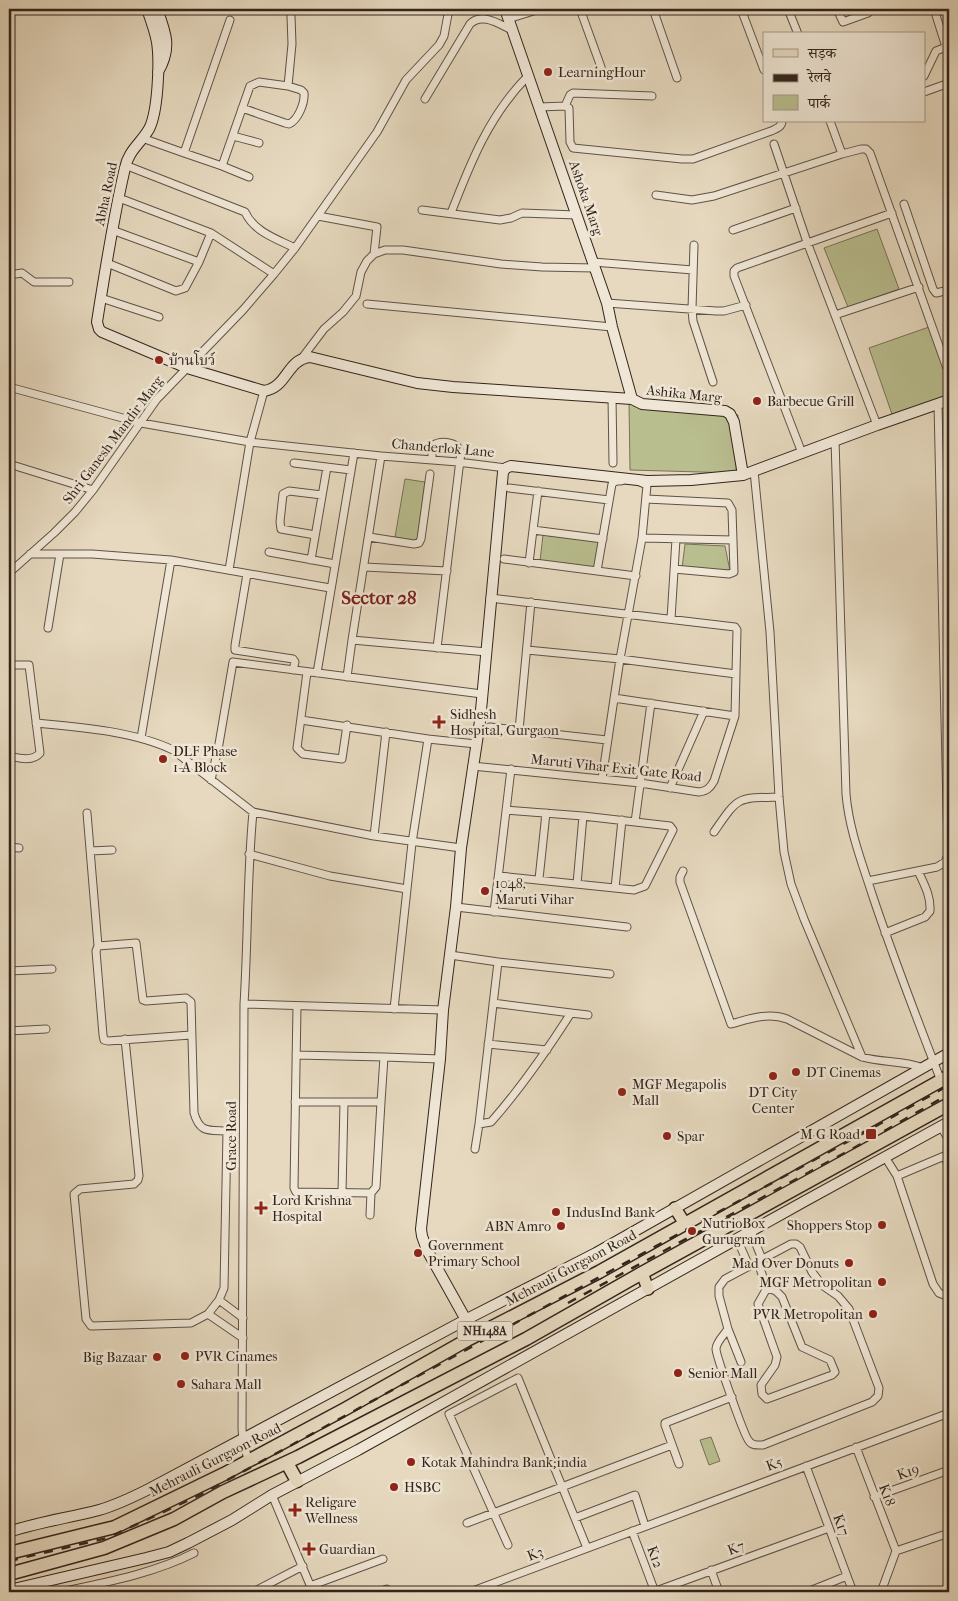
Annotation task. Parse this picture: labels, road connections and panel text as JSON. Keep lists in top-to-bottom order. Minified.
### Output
{"streets":{"highway":["Mehrauli Gurgaon Road","NH148A"],"street":["Abha Road","Ashoka Marg","Ashika Marg","Shri Ganesh Mandir Marg","Chanderlok Lane","Maruti Vihar Exit Gate Road","Grace Road","K5","K19","K18","K17","K7","K3","K12"]},"crossings":[["Abha Road","Shri Ganesh Mandir Marg"],["Ashoka Marg","Ashika Marg"],["Ashika Marg","Chanderlok Lane"],["Shri Ganesh Mandir Marg","Chanderlok Lane"],["Grace Road","Mehrauli Gurgaon Road"],["K5","K18"],["K5","K17"],["K5","K3"],["K5","K12"],["K19","K18"],["K17","K7"],["K7","K12"]],"districts":["Sector 28"],"places":{"other":["LearningHour","บ้านโบว์","Barbecue Grill","DLF Phase 1-A Block","1048, Maruti Vihar","DT Cinemas","DT City Center","MGF Megapolis Mall","Spar","IndusInd Bank","Shoppers Stop","ABN Amro","NutrioBox Gurugram","Government Primary School","Mad Over Donuts","MGF Metropolitan","PVR Metropolitan","PVR Cinames","Big Bazaar","Senior Mall","Sahara Mall","Kotak Mahindra Bank;india","HSBC"],"health":["Sidhesh Hospital, Gurgaon","Lord Krishna Hospital","Religare Wellness","Guardian"],"transit":["M G Road"]},"legend":["सड़क","रेलवे","पार्क"]}
